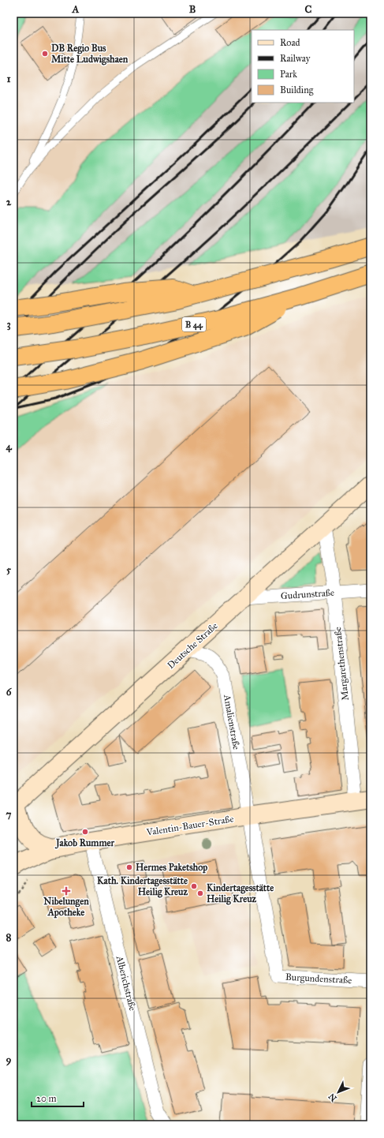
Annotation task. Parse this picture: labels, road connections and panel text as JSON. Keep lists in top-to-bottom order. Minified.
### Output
{"streets":{"highway":["B 44"],"main road":["Deutsche Straße","Valentin-Bauer-Straße"],"street":["Gudrunstraße","Margarethenstraße","Amalienstraße","Burgundenstraße","Alberichstraße"]},"crossings":[["Gudrunstraße","Deutsche Straße"],["Gudrunstraße","Margarethenstraße"],["Deutsche Straße","Margarethenstraße"],["Deutsche Straße","Amalienstraße"],["Margarethenstraße","Valentin-Bauer-Straße"],["Amalienstraße","Valentin-Bauer-Straße"],["Amalienstraße","Burgundenstraße"],["Valentin-Bauer-Straße","Burgundenstraße"],["Valentin-Bauer-Straße","Alberichstraße"]],"places":{"other":["DB Regio Bus Mitte Ludwigshaen","Jakob Rummer","Hermes Paketshop","Kath. Kindertagesstätte Heilig Kreuz","Kindertagesstätte Heilig Kreuz"],"health":["Nibelungen Apotheke"]},"legend":["Road","Railway","Park","Building"],"scale_bar":"20 m","north":"bottom left","grid":{"columns":["A","B","C"],"rows":["1","2","3","4","5","6","7","8","9"]}}
